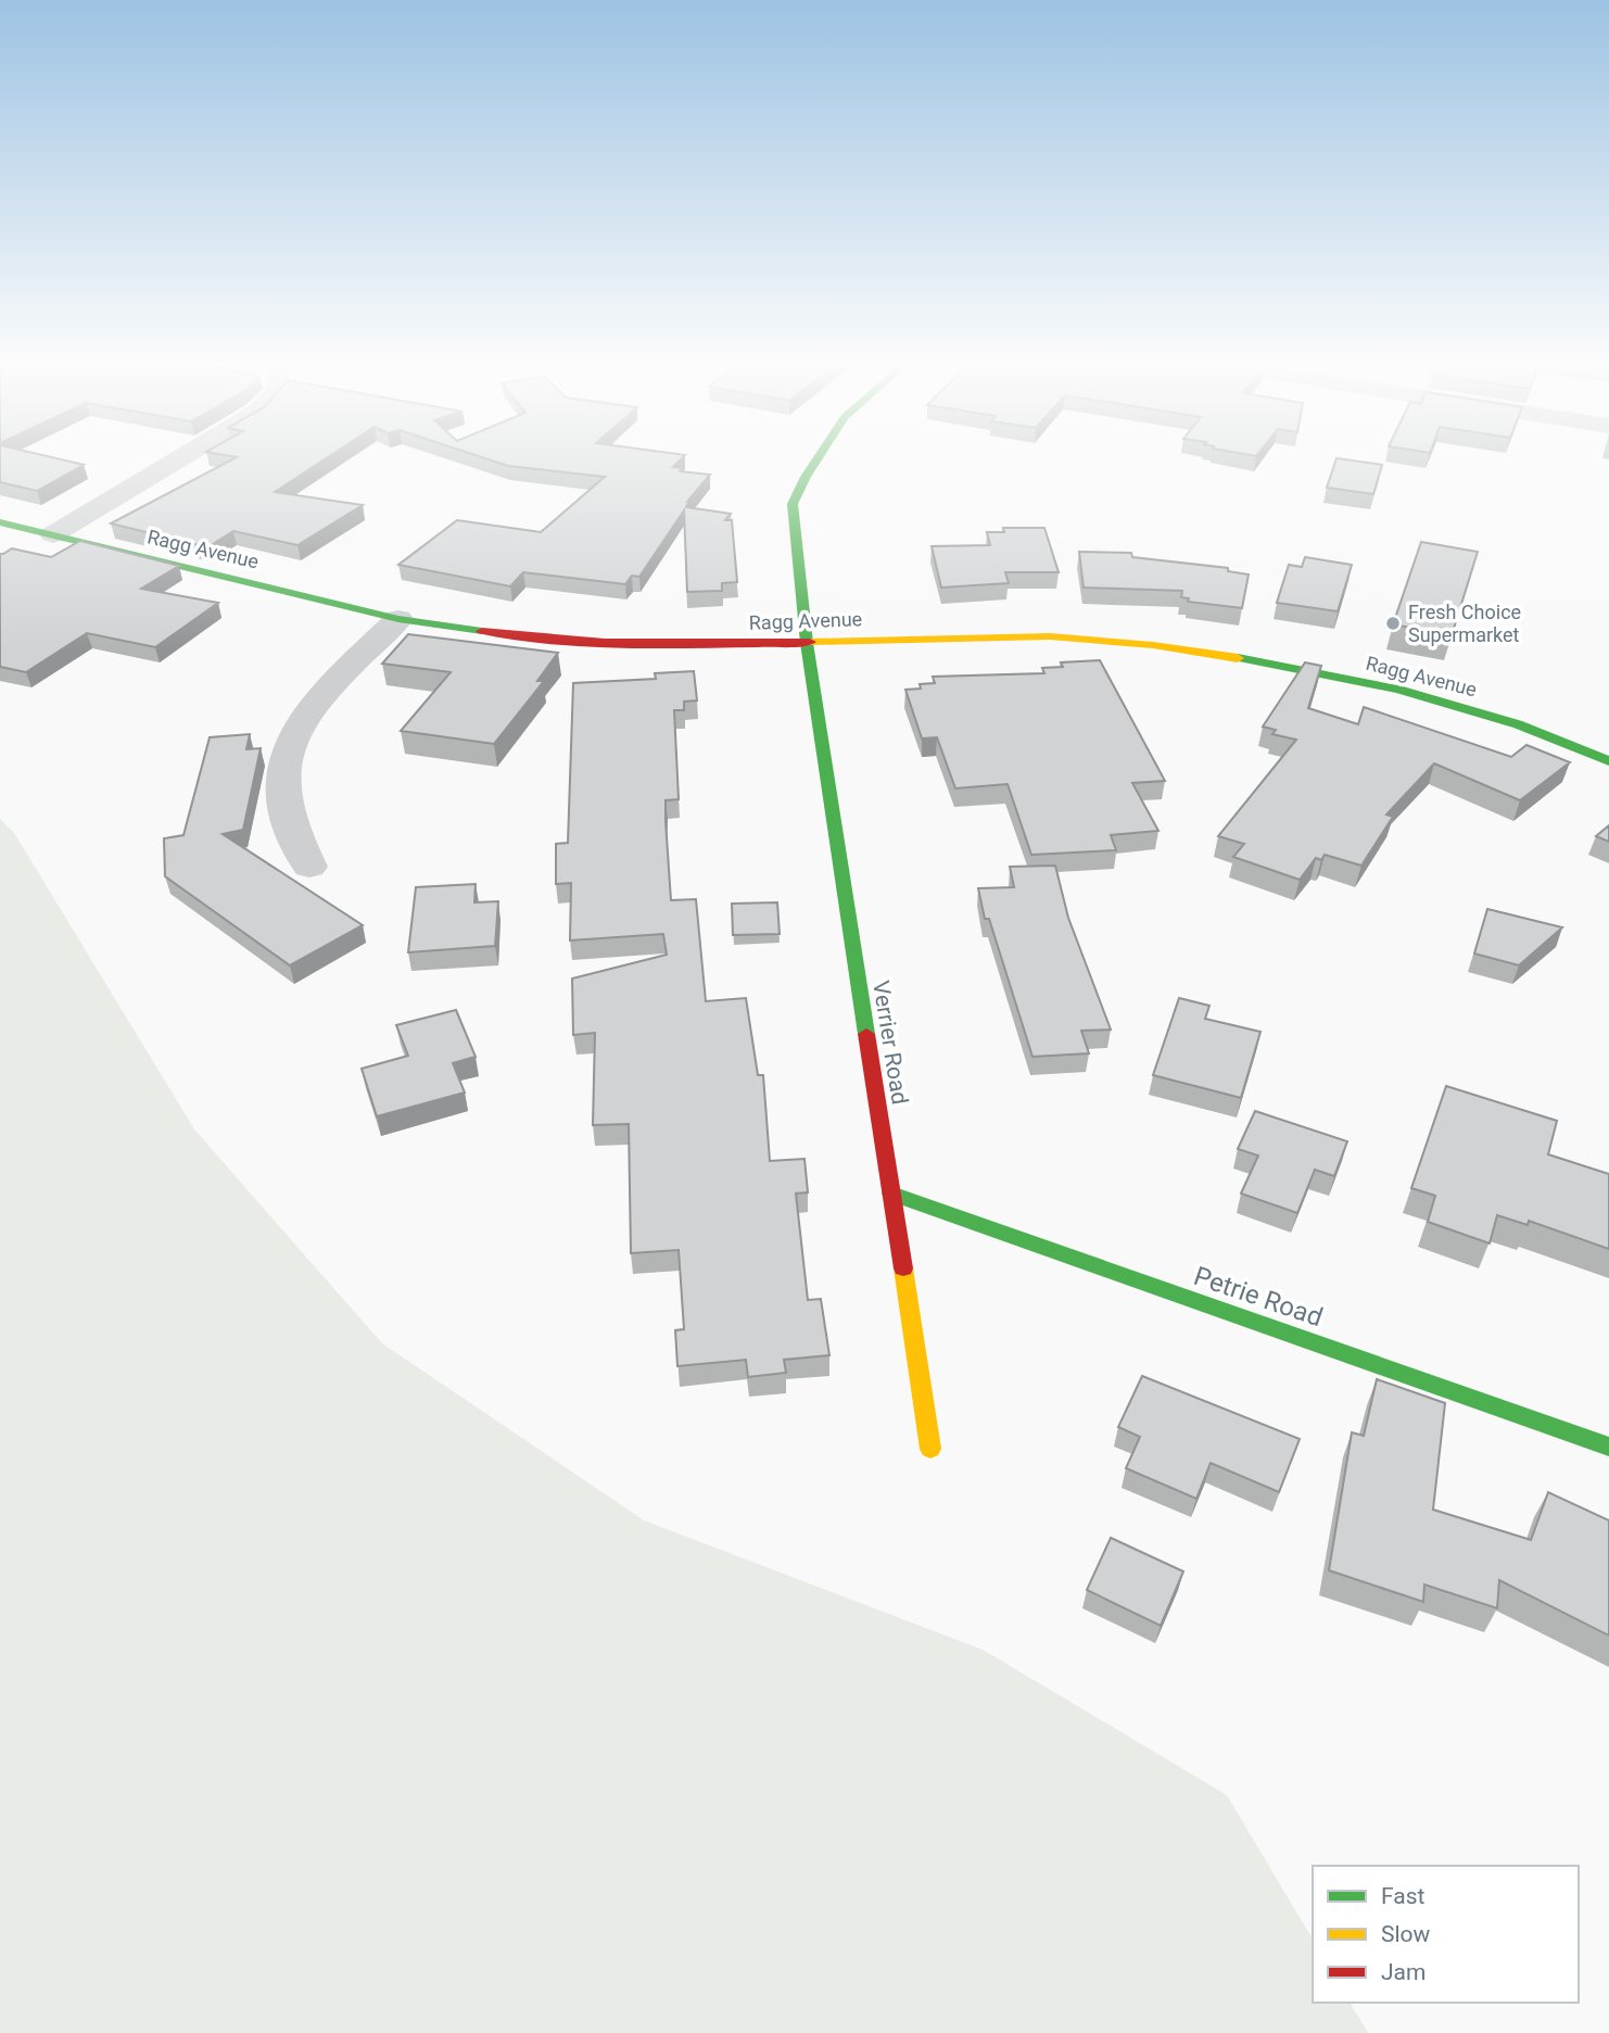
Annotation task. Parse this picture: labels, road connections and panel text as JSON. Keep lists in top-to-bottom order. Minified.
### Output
{"streets":{"street":["Ragg Avenue","Verrier Road","Petrie Road"]},"crossings":[["Ragg Avenue","Verrier Road"],["Verrier Road","Petrie Road"]],"places":["Fresh Choice Supermarket"],"legend":["Fast","Slow","Jam"]}
